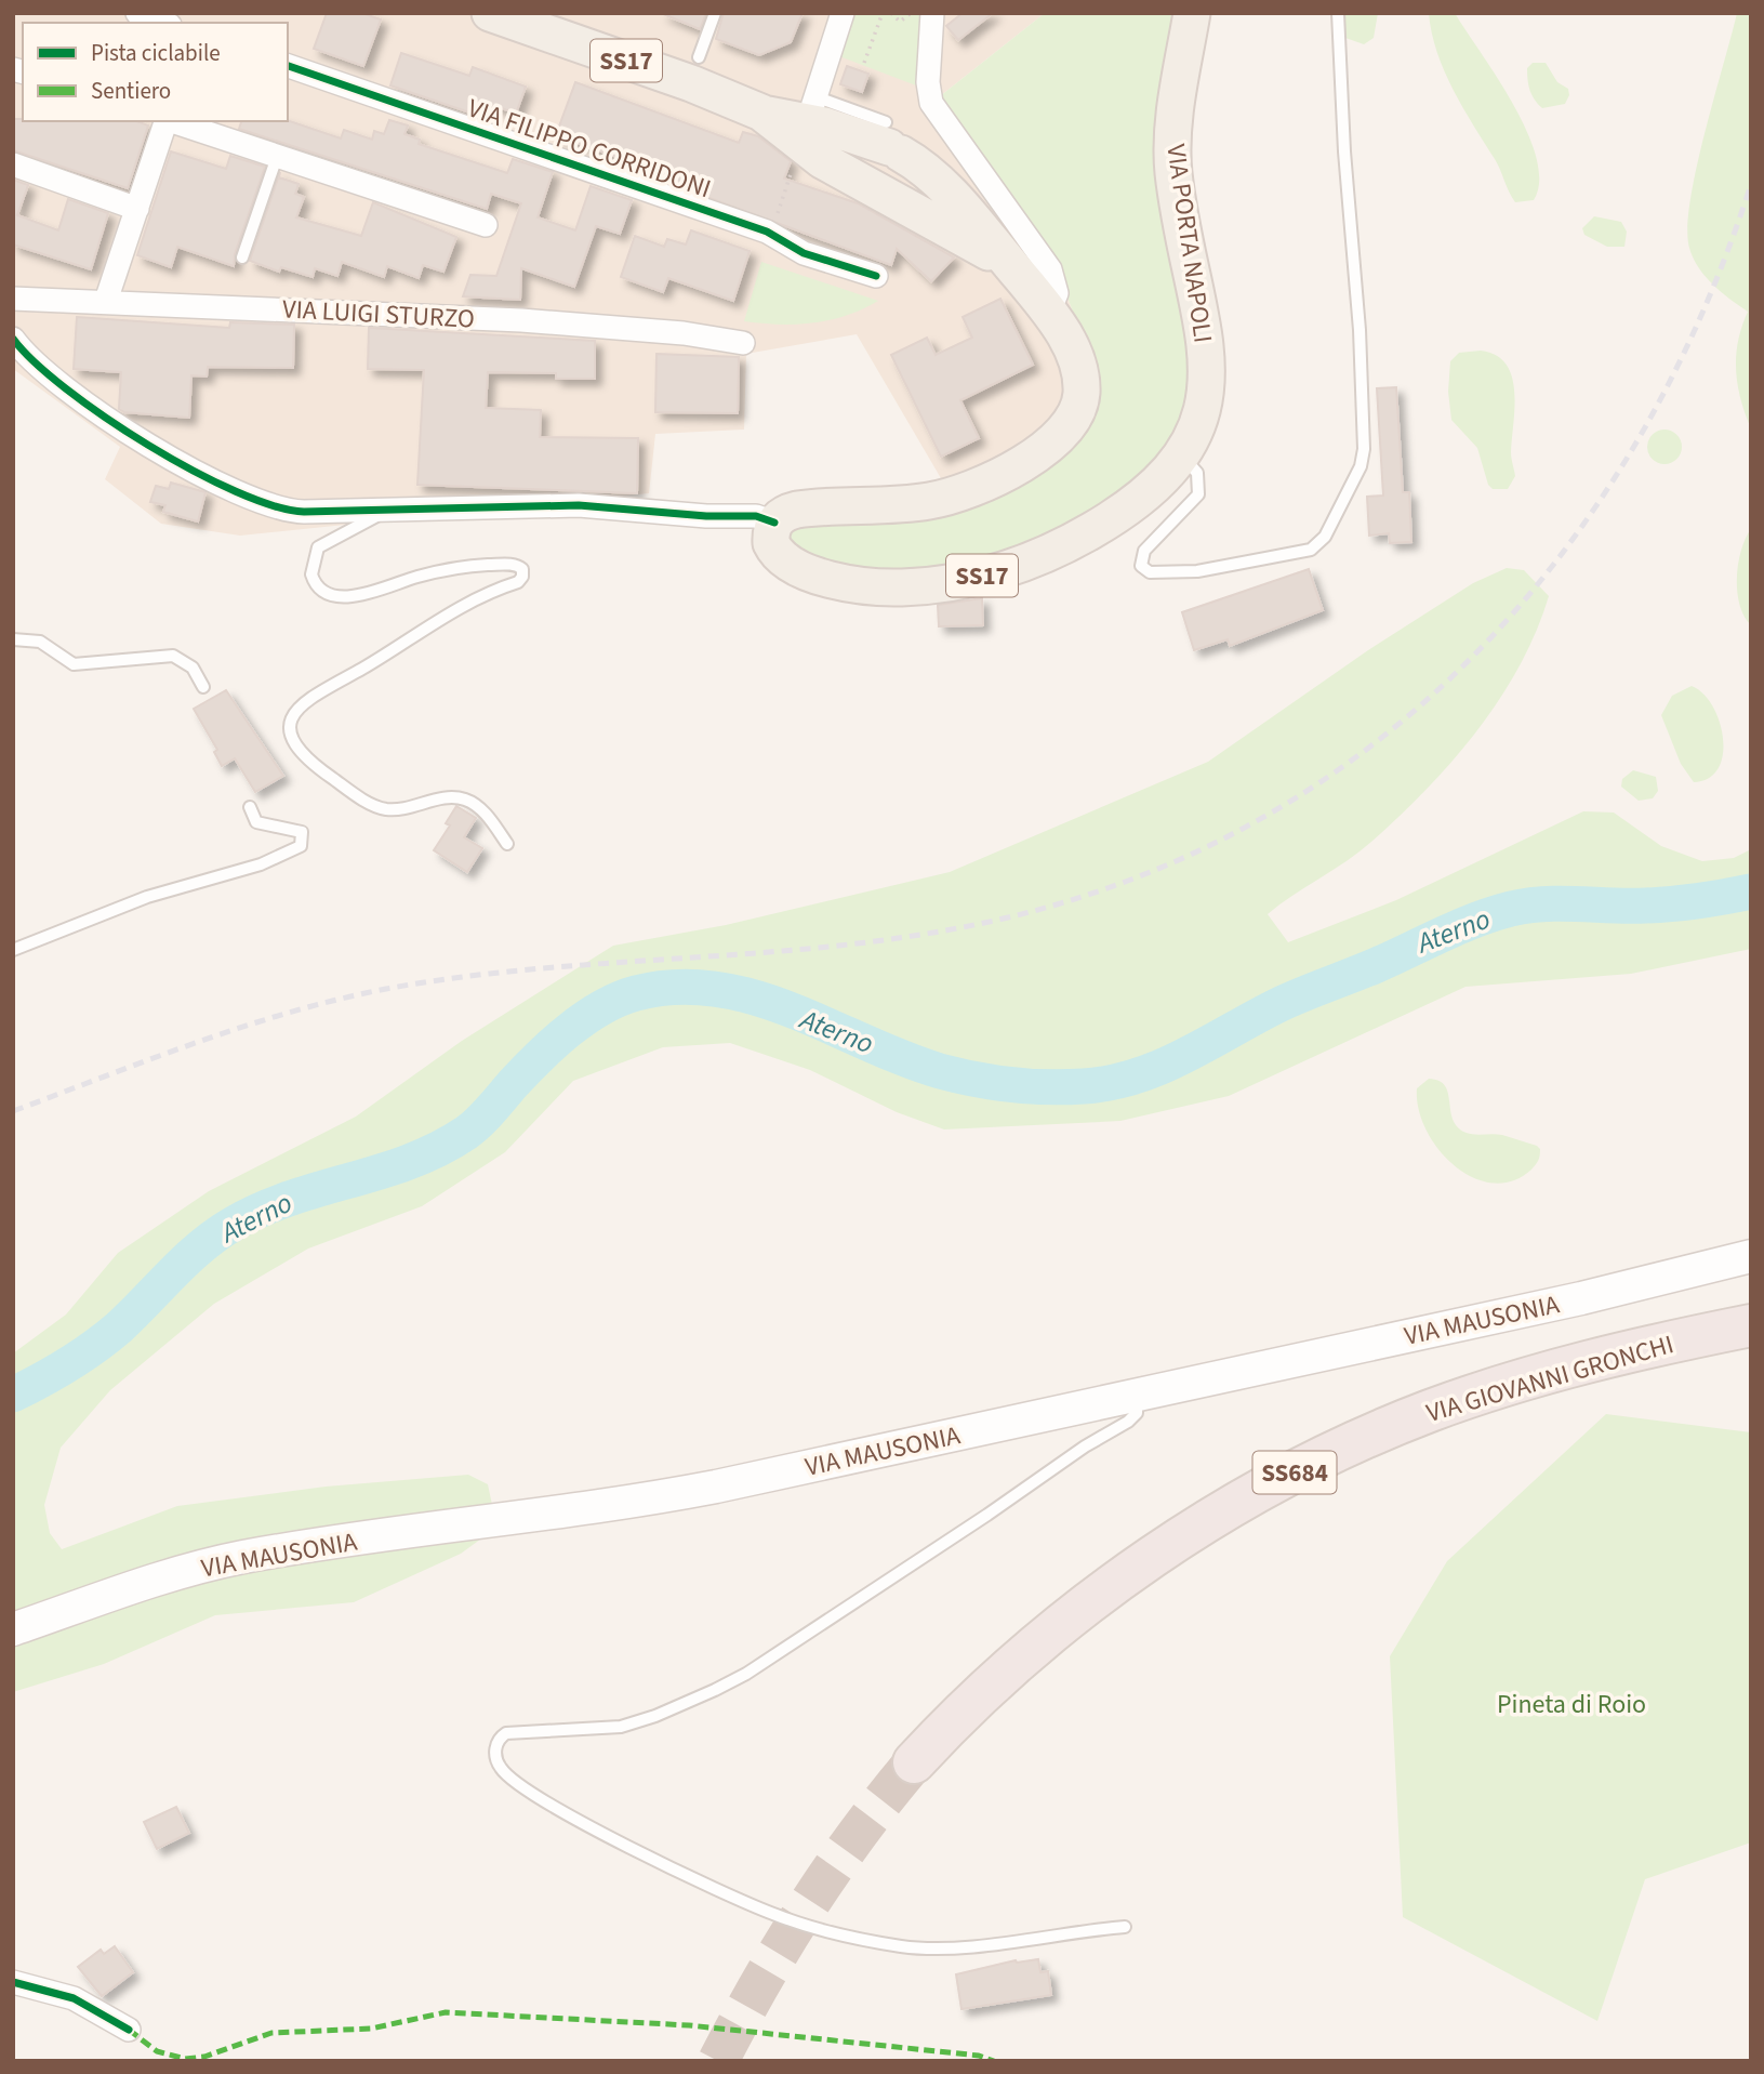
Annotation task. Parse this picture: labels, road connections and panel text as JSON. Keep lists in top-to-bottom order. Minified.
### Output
{"streets":{"highway":["VIA GIOVANNI GRONCHI","SS684"],"main road":["SS17","VIA PORTA NAPOLI","VIA MAUSONIA"],"street":["VIA FILIPPO CORRIDONI","VIA LUIGI STURZO"]},"crossings":[["SS17","VIA PORTA NAPOLI"]],"water":["Aterno"],"parks":["Pineta di Roio"],"legend":["Pista ciclabile","Sentiero"]}
